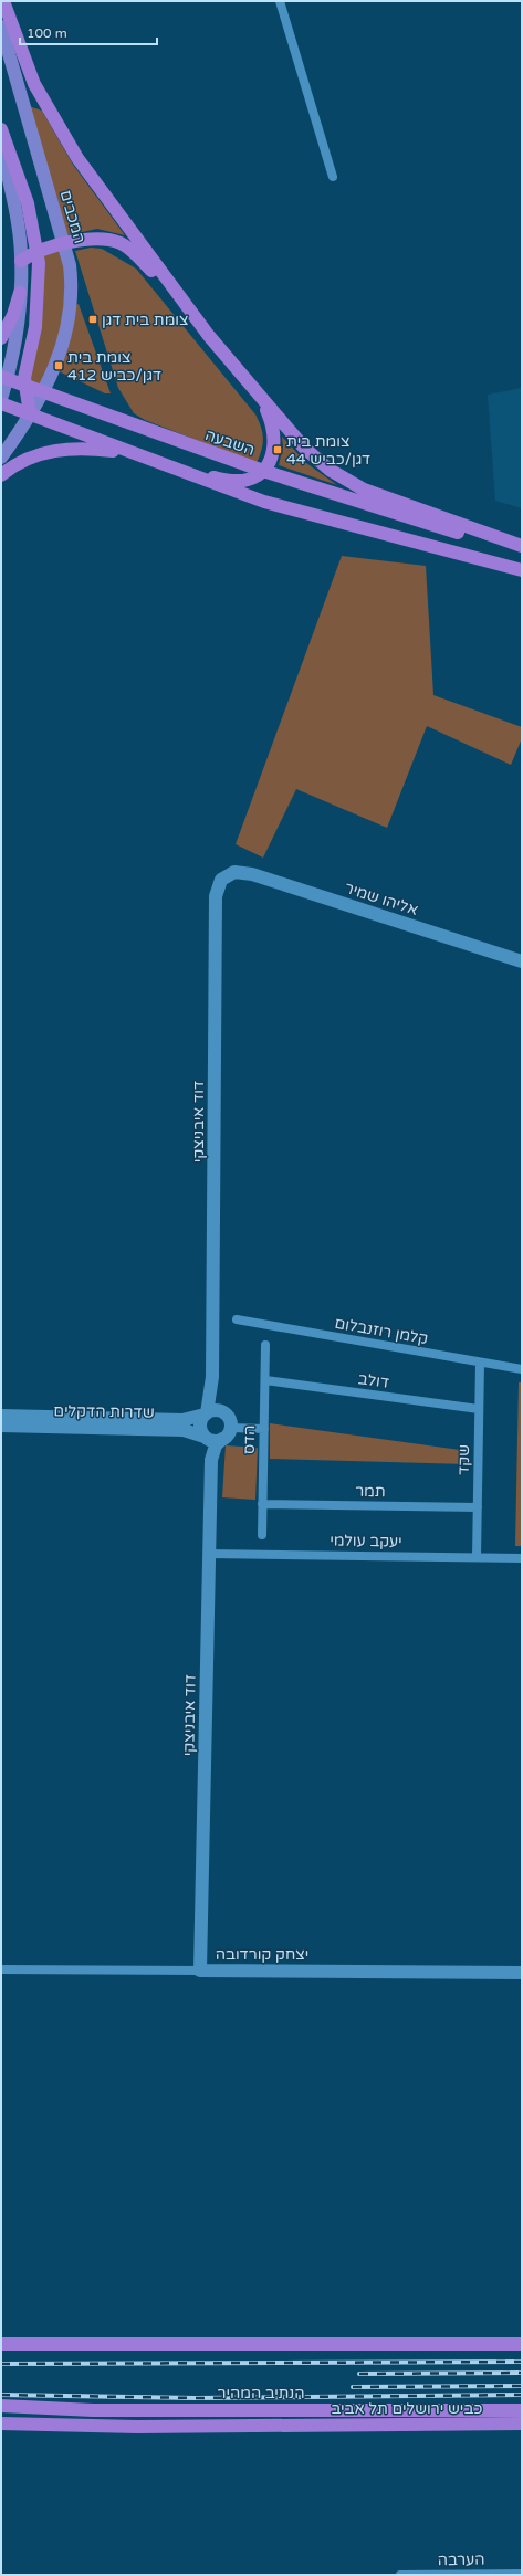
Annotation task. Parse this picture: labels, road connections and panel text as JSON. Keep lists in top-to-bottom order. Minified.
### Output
{"streets":{"highway":["השבעה","הנתיב המהיר","כביש ירושלים תל אביב"],"main road":["המכבים"],"street":["אליהו שמיר","דוד איבניצקי","קלמן רוזנבלום","דולב","שדרות הדקלים","הדס","שקד","תמר","יעקב עולמי","יצחק קורדובה","הערבה"]},"crossings":[["המכבים","השבעה"],["אליהו שמיר","דוד איבניצקי"],["דוד איבניצקי","שדרות הדקלים"],["דוד איבניצקי","יעקב עולמי"],["דוד איבניצקי","יצחק קורדובה"],["קלמן רוזנבלום","שקד"],["דולב","הדס"],["דולב","שקד"],["הדס","תמר"],["שקד","תמר"],["שקד","יעקב עולמי"]],"places":{"transit":["צומת בית דגן","צומת בית דגן/כביש 412","צומת בית דגן/כביש 44"]},"scale_bar":"100 m"}
